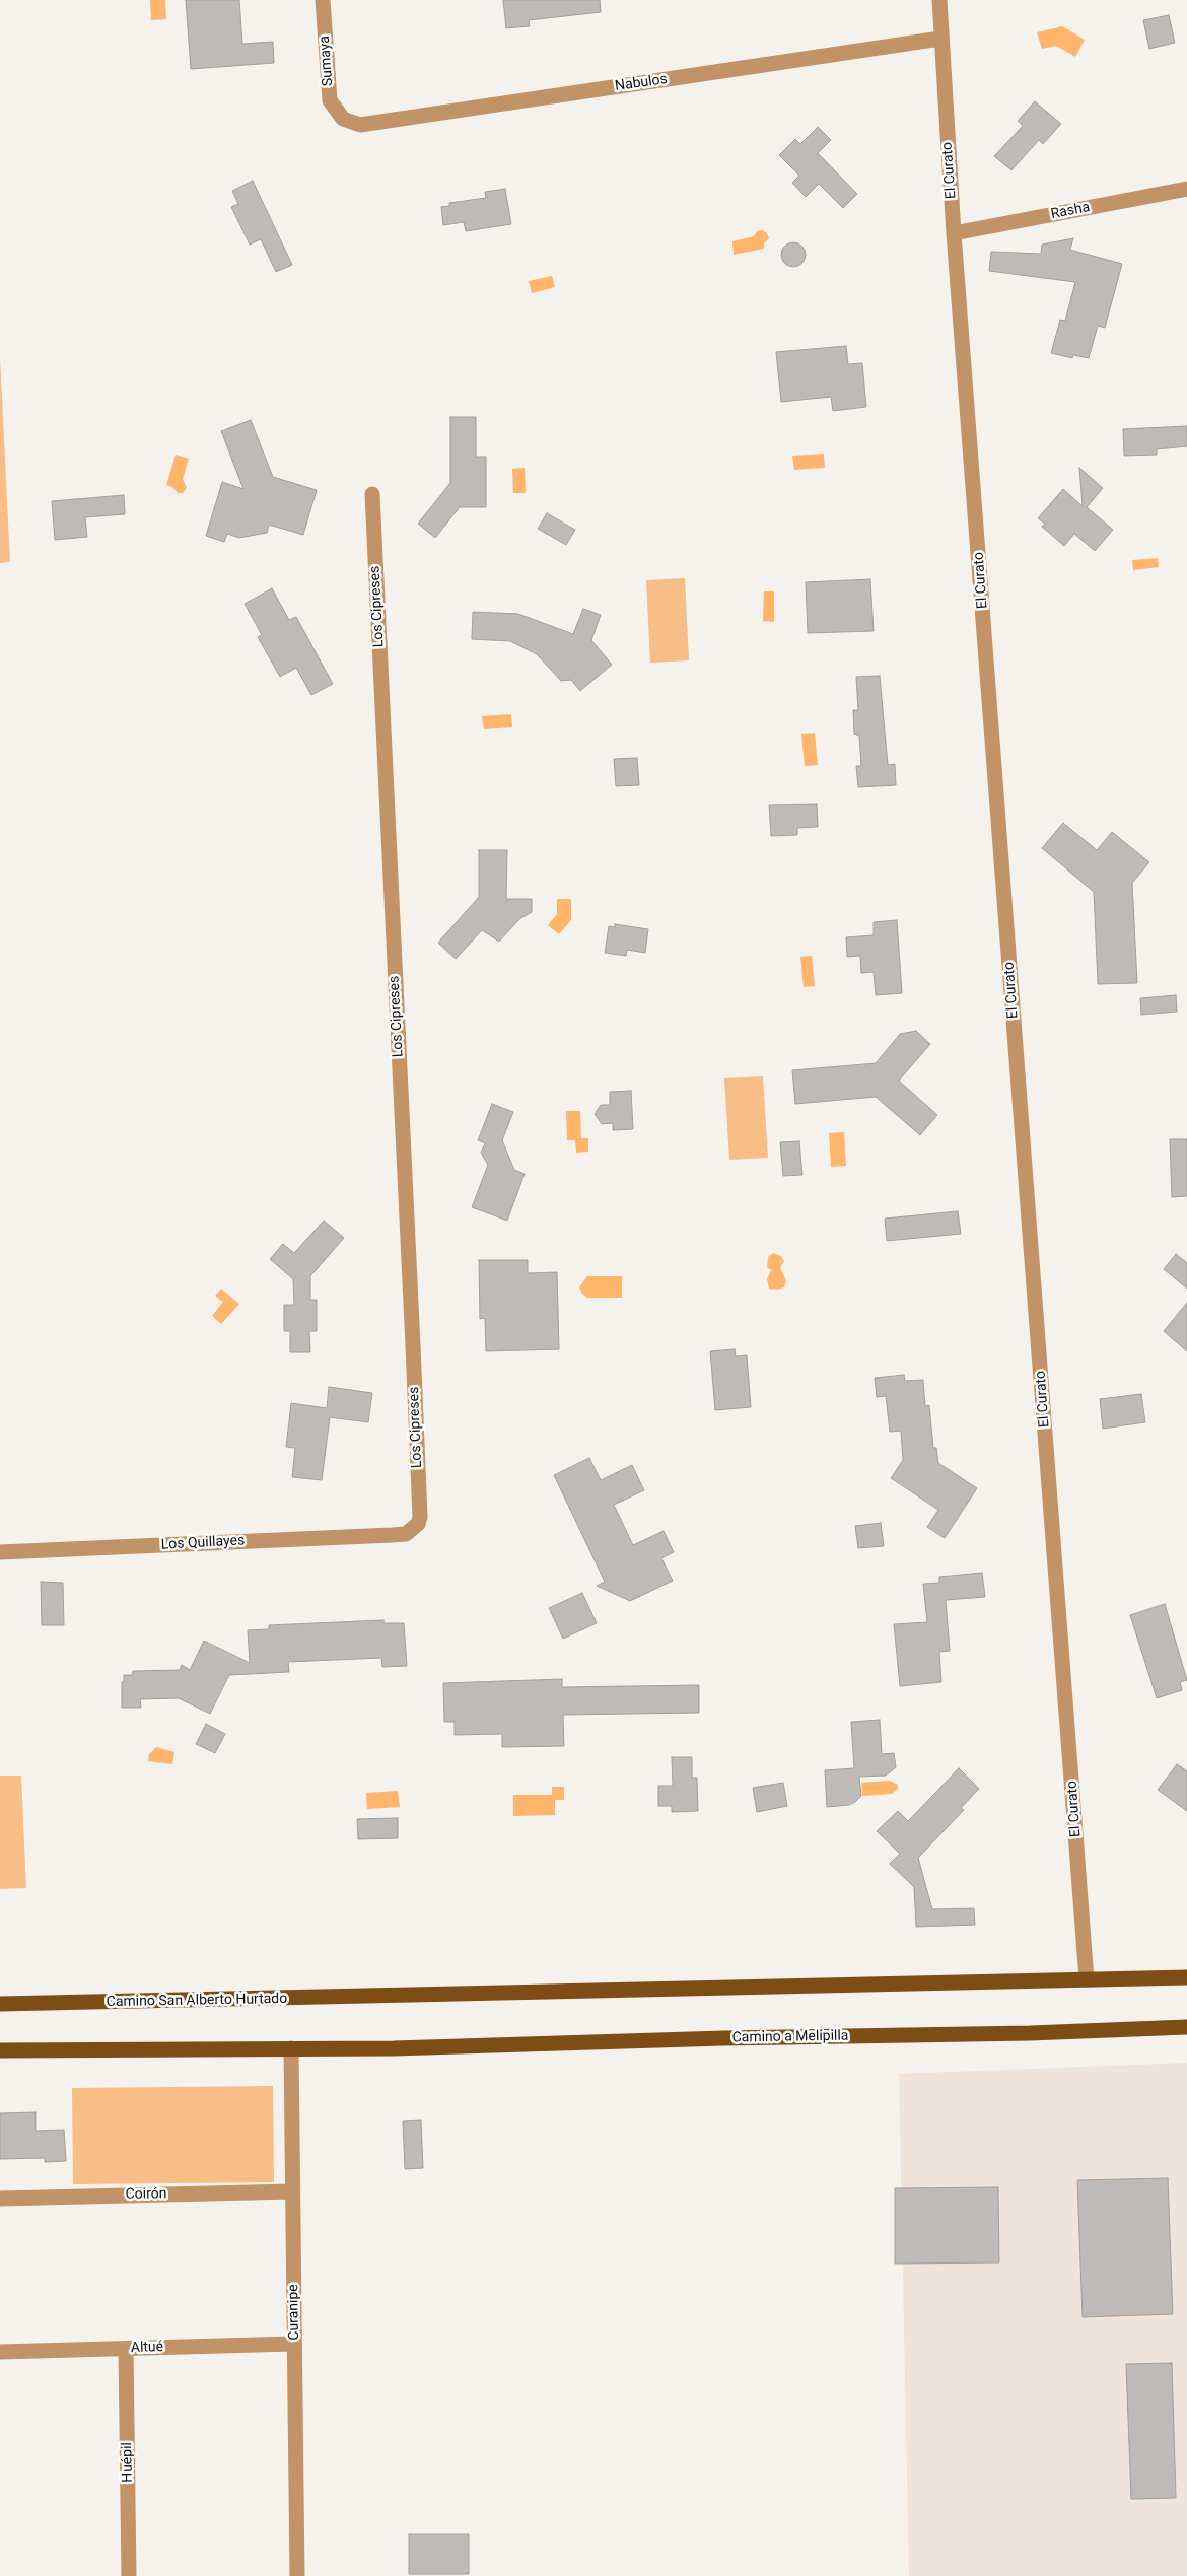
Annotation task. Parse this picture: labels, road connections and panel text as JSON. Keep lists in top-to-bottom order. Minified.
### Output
{"streets":{"main road":["Camino San Alberto Hurtado","Camino a Melipilla"],"street":["Sumaya","Nabulos","El Curato","Rasha","Los Cipreses","Los Quillayes","Coirón","Curanipe","Altué","Huépil"]},"crossings":[["Sumaya","Nabulos"],["Nabulos","El Curato"],["El Curato","Rasha"],["El Curato","Camino San Alberto Hurtado"],["Los Cipreses","Los Quillayes"],["Camino a Melipilla","Curanipe"],["Coirón","Curanipe"],["Curanipe","Altué"],["Altué","Huépil"]]}
